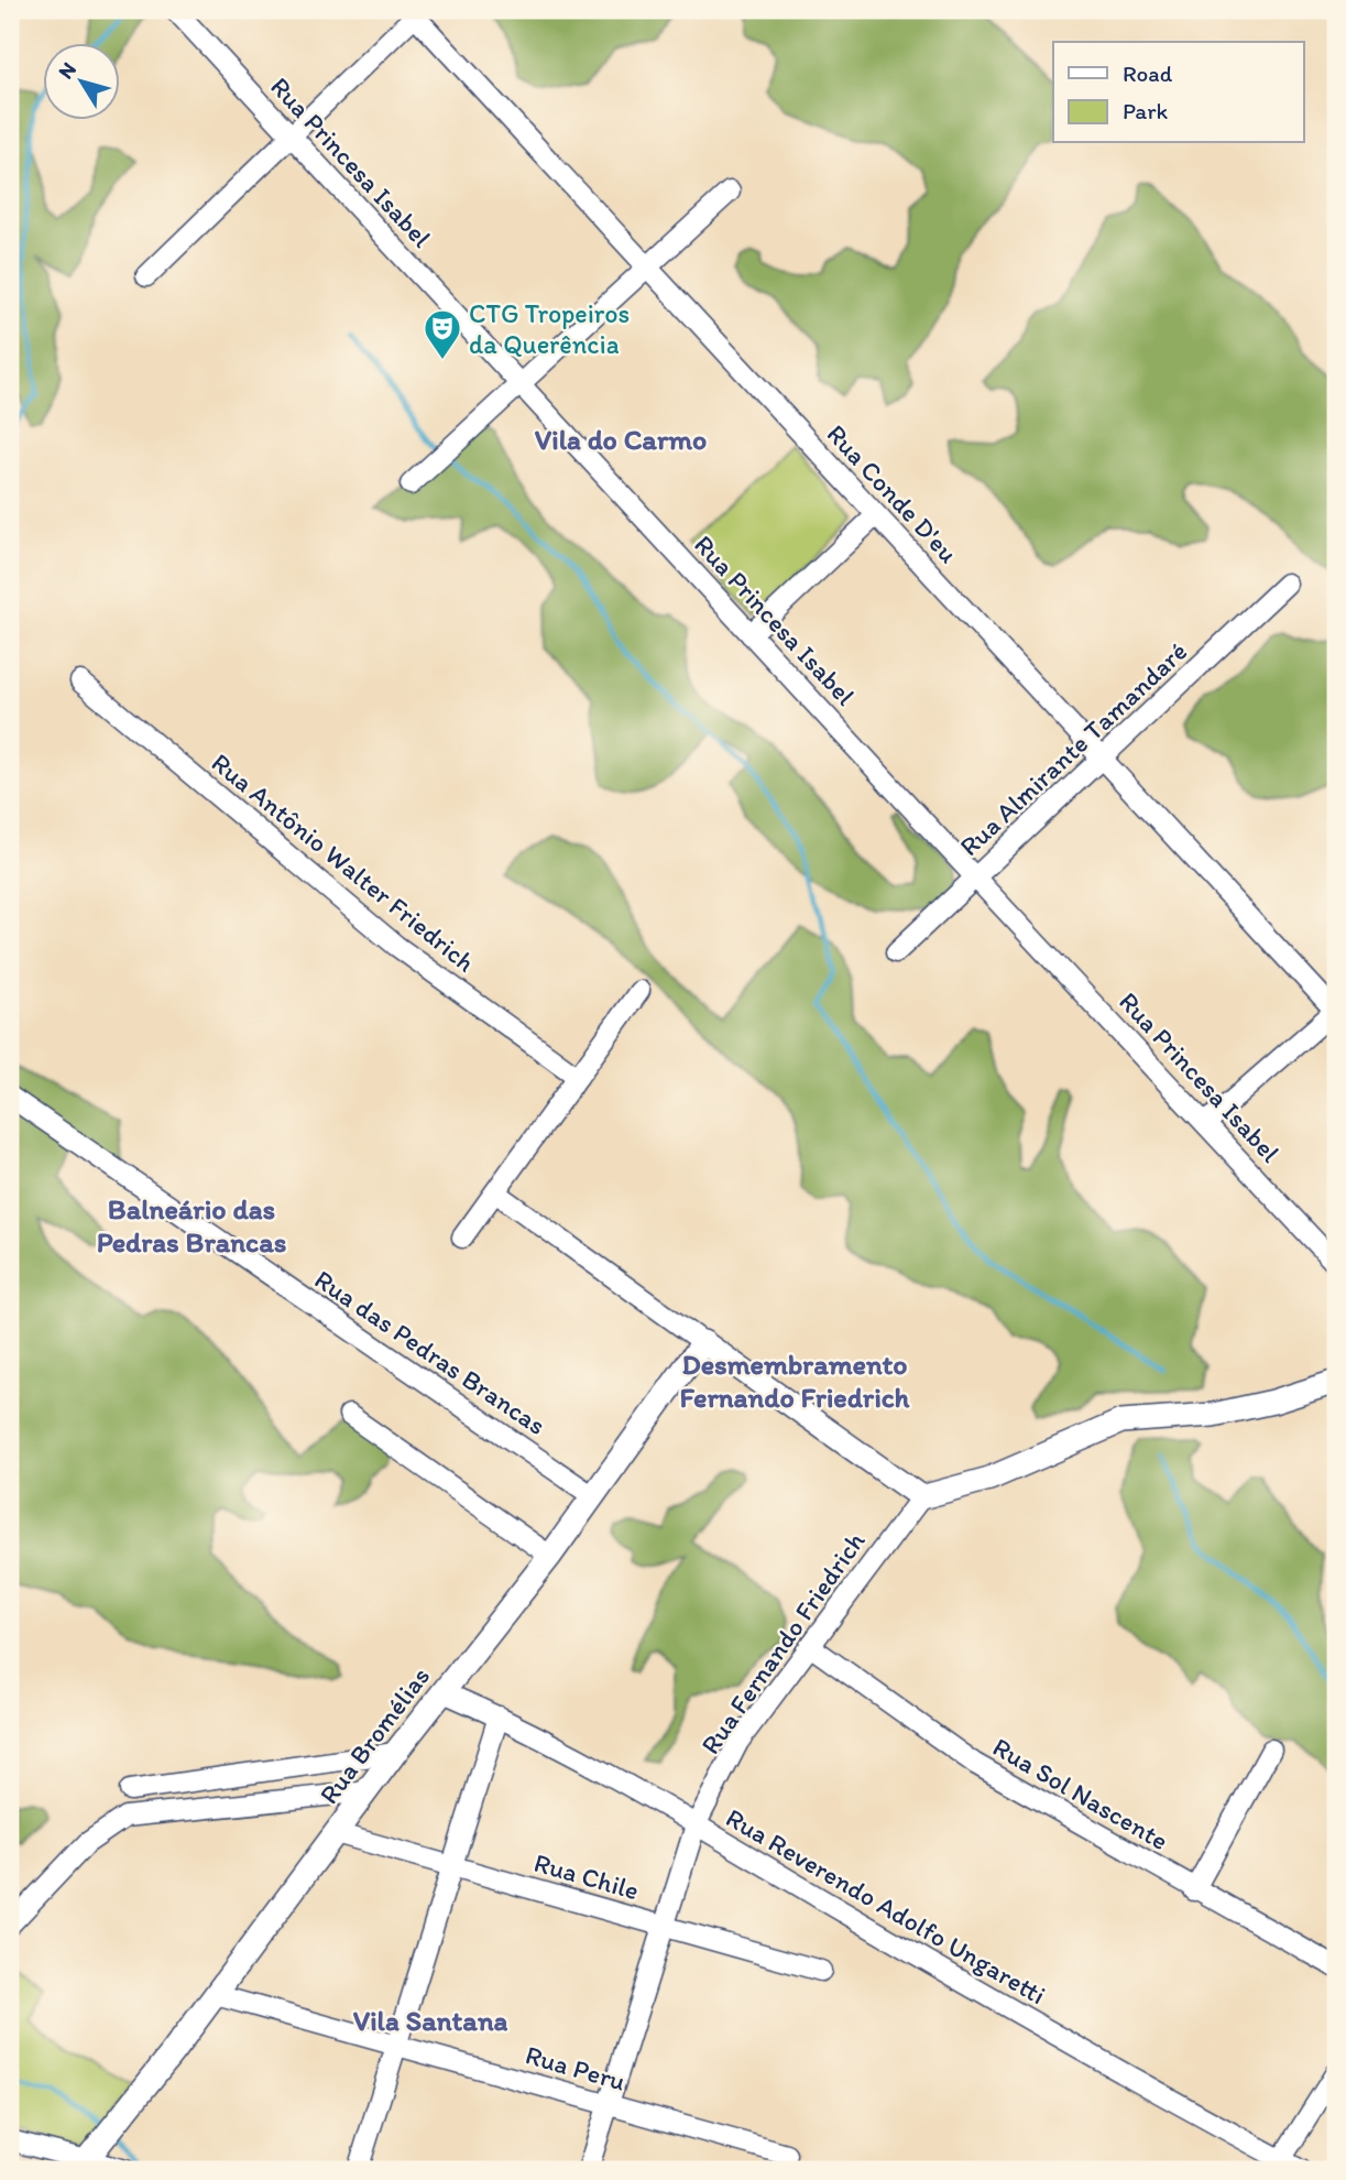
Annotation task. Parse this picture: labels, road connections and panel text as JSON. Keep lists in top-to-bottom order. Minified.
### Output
{"streets":{"street":["Rua Princesa Isabel","Rua Conde D'eu","Rua Almirante Tamandaré","Rua Antônio Walter Friedrich","Rua das Pedras Brancas","Rua Fernando Friedrich","Rua Bromélias","Rua Sol Nascente","Rua Chile","Rua Reverendo Adolfo Ungaretti","Rua Peru"]},"crossings":[["Rua Princesa Isabel","Rua Almirante Tamandaré"],["Rua Conde D'eu","Rua Almirante Tamandaré"],["Rua das Pedras Brancas","Rua Bromélias"],["Rua Fernando Friedrich","Rua Sol Nascente"],["Rua Fernando Friedrich","Rua Chile"],["Rua Fernando Friedrich","Rua Reverendo Adolfo Ungaretti"],["Rua Fernando Friedrich","Rua Peru"],["Rua Bromélias","Rua Chile"],["Rua Bromélias","Rua Reverendo Adolfo Ungaretti"],["Rua Bromélias","Rua Peru"]],"districts":["Vila do Carmo","Balneário das Pedras Brancas","Desmembramento Fernando Friedrich","Vila Santana"],"places":{"theatre":["CTG Tropeiros da Querência"]},"legend":["Road","Park"],"north":"top left"}
